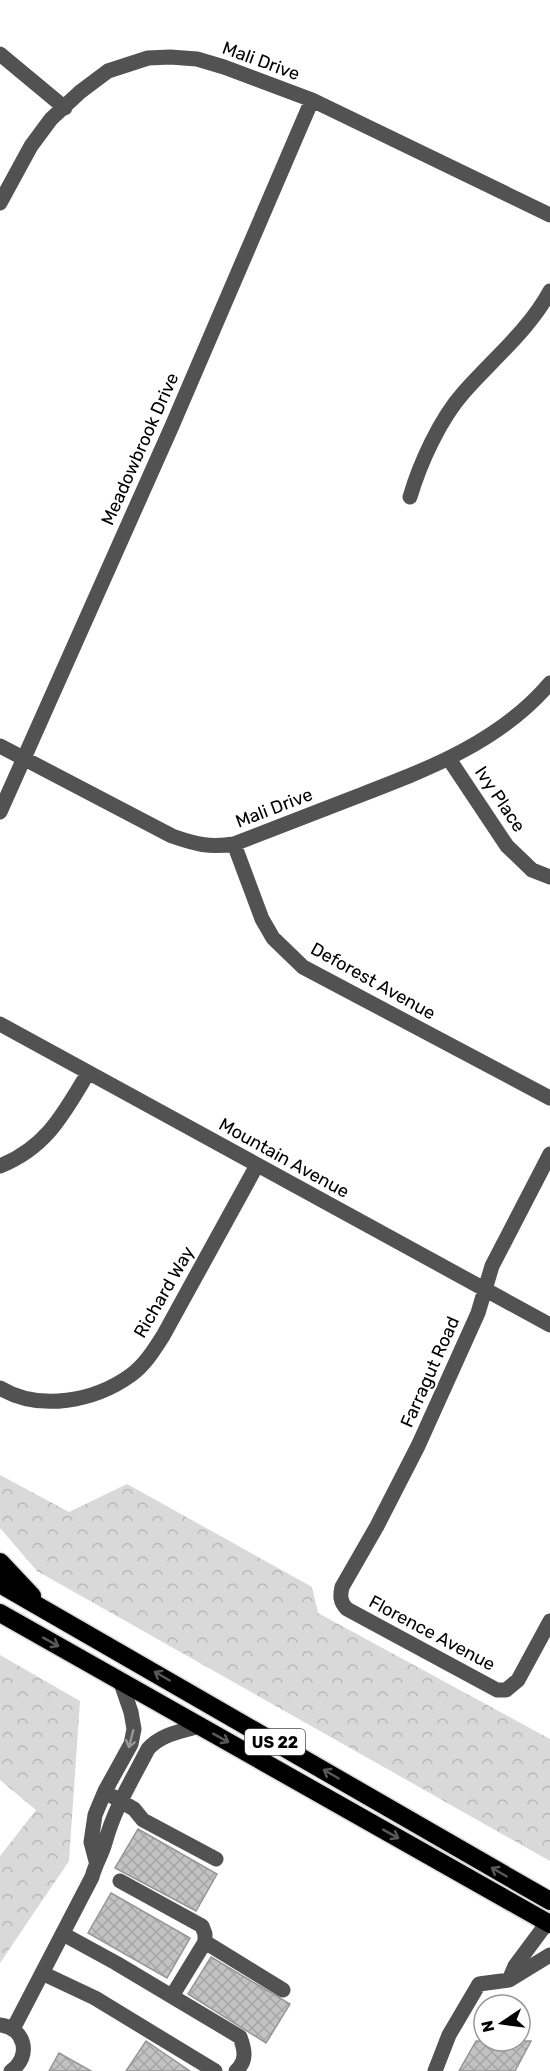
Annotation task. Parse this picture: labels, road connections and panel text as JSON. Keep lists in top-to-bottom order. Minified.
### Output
{"streets":{"highway":["US 22"],"street":["Mali Drive","Meadowbrook Drive","Ivy Place","Deforest Avenue","Mountain Avenue","Richard Way","Farragut Road","Florence Avenue"]},"crossings":[["Mali Drive","Meadowbrook Drive"],["Mali Drive","Ivy Place"],["Mali Drive","Deforest Avenue"],["Mountain Avenue","Richard Way"],["Mountain Avenue","Farragut Road"],["Farragut Road","Florence Avenue"]],"north":"left"}
